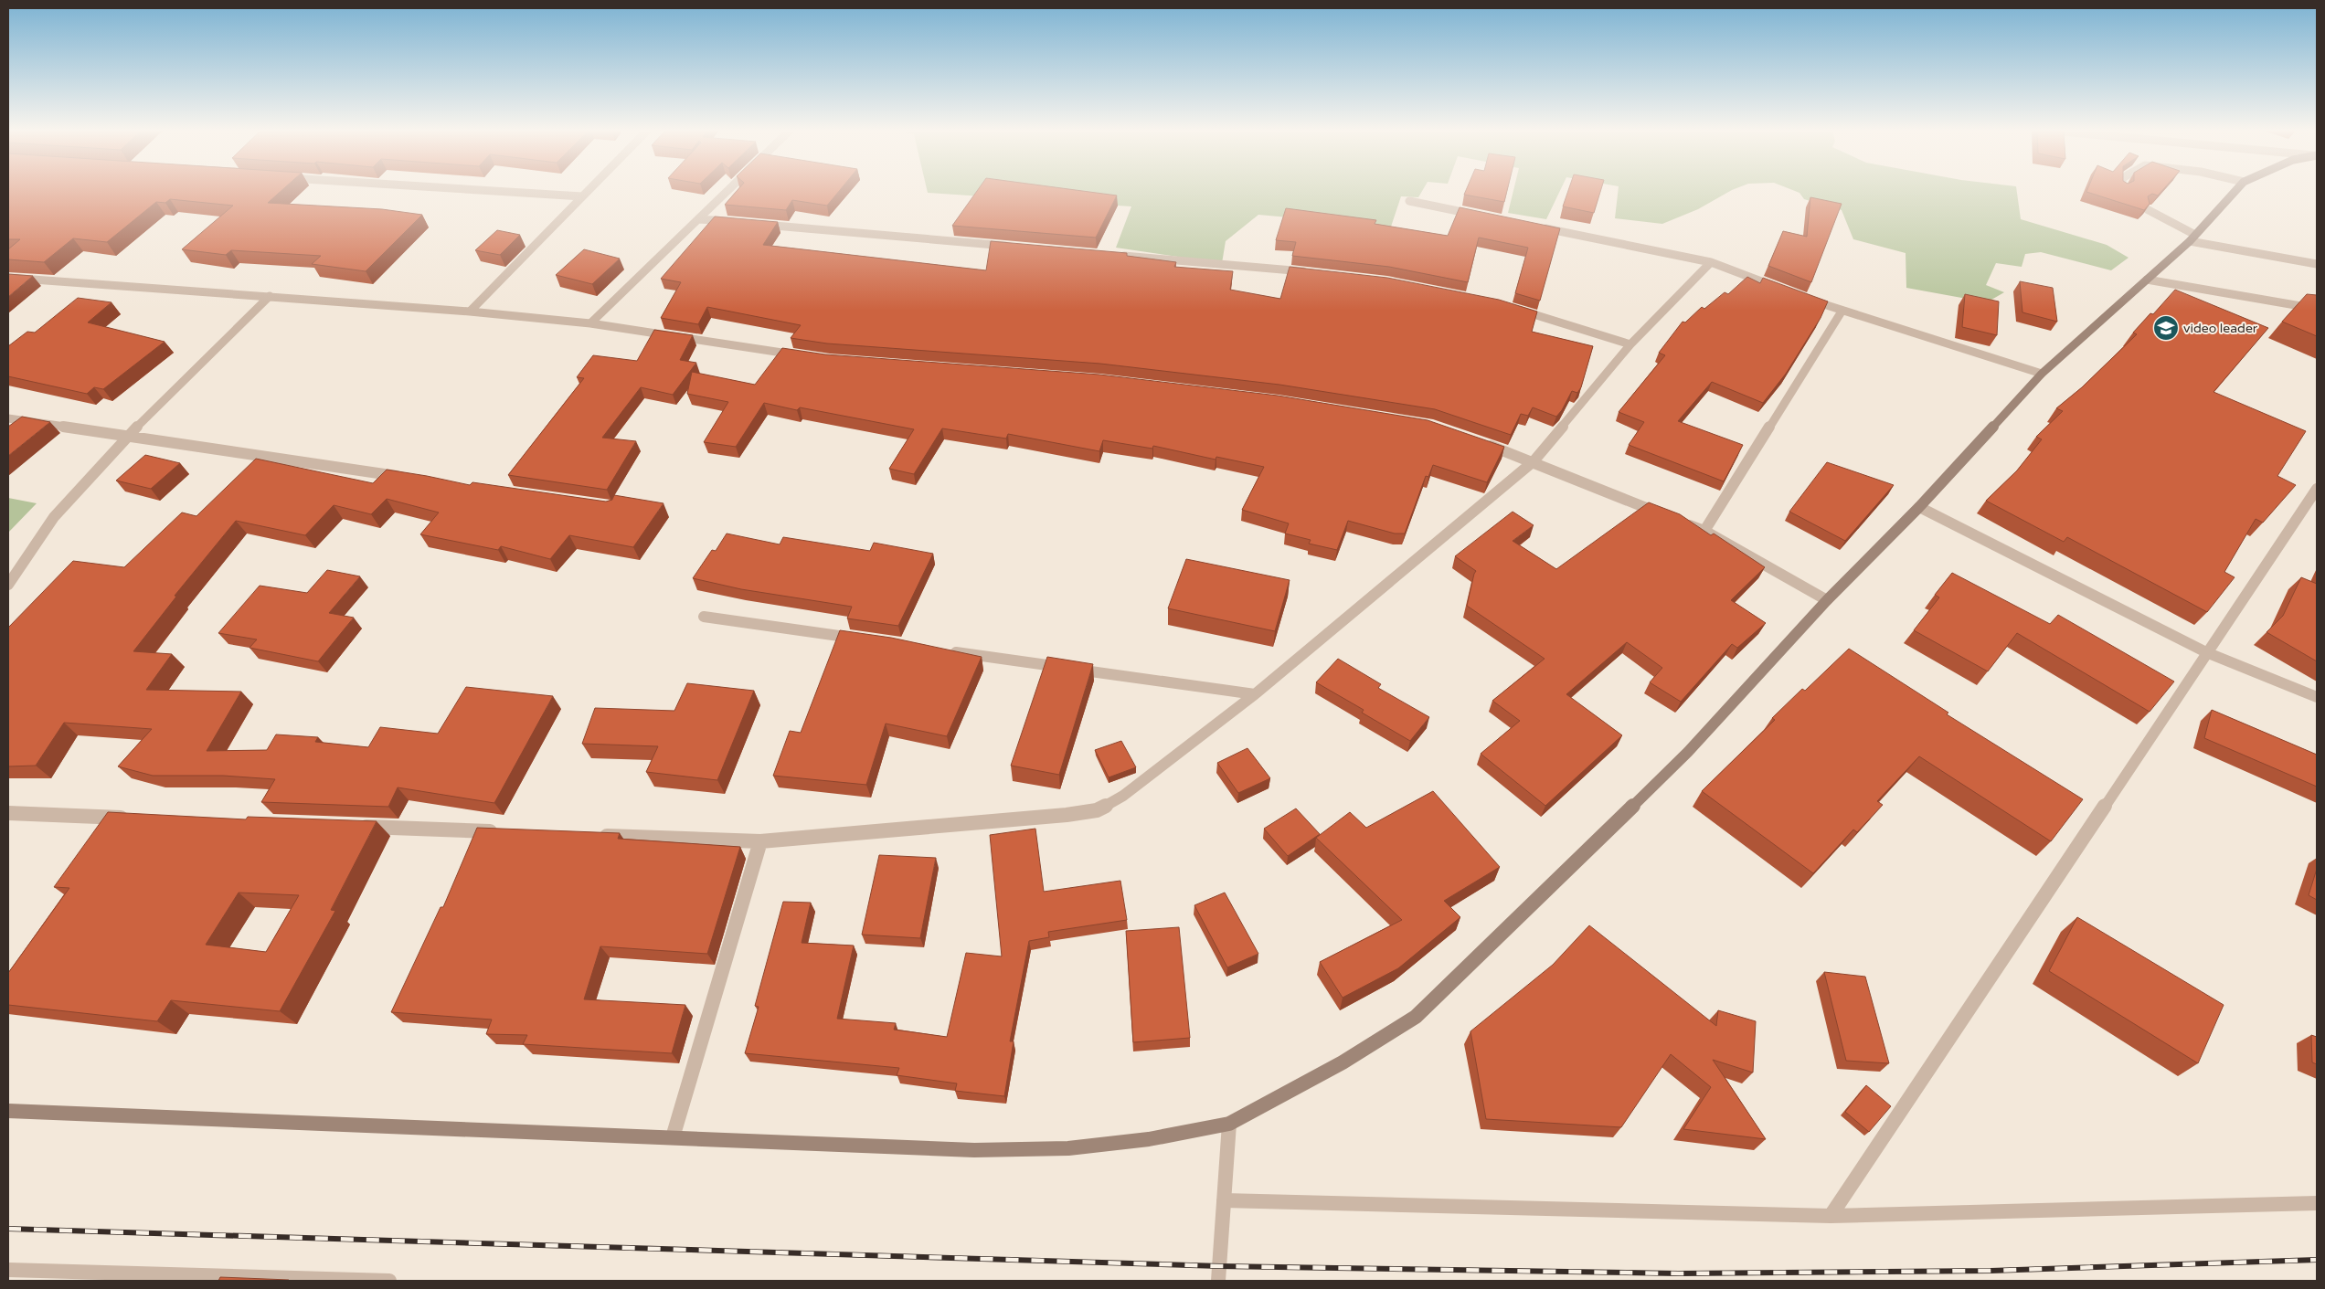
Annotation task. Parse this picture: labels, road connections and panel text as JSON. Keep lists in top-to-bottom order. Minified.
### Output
{"places":{"school or university":["video leader"]}}
